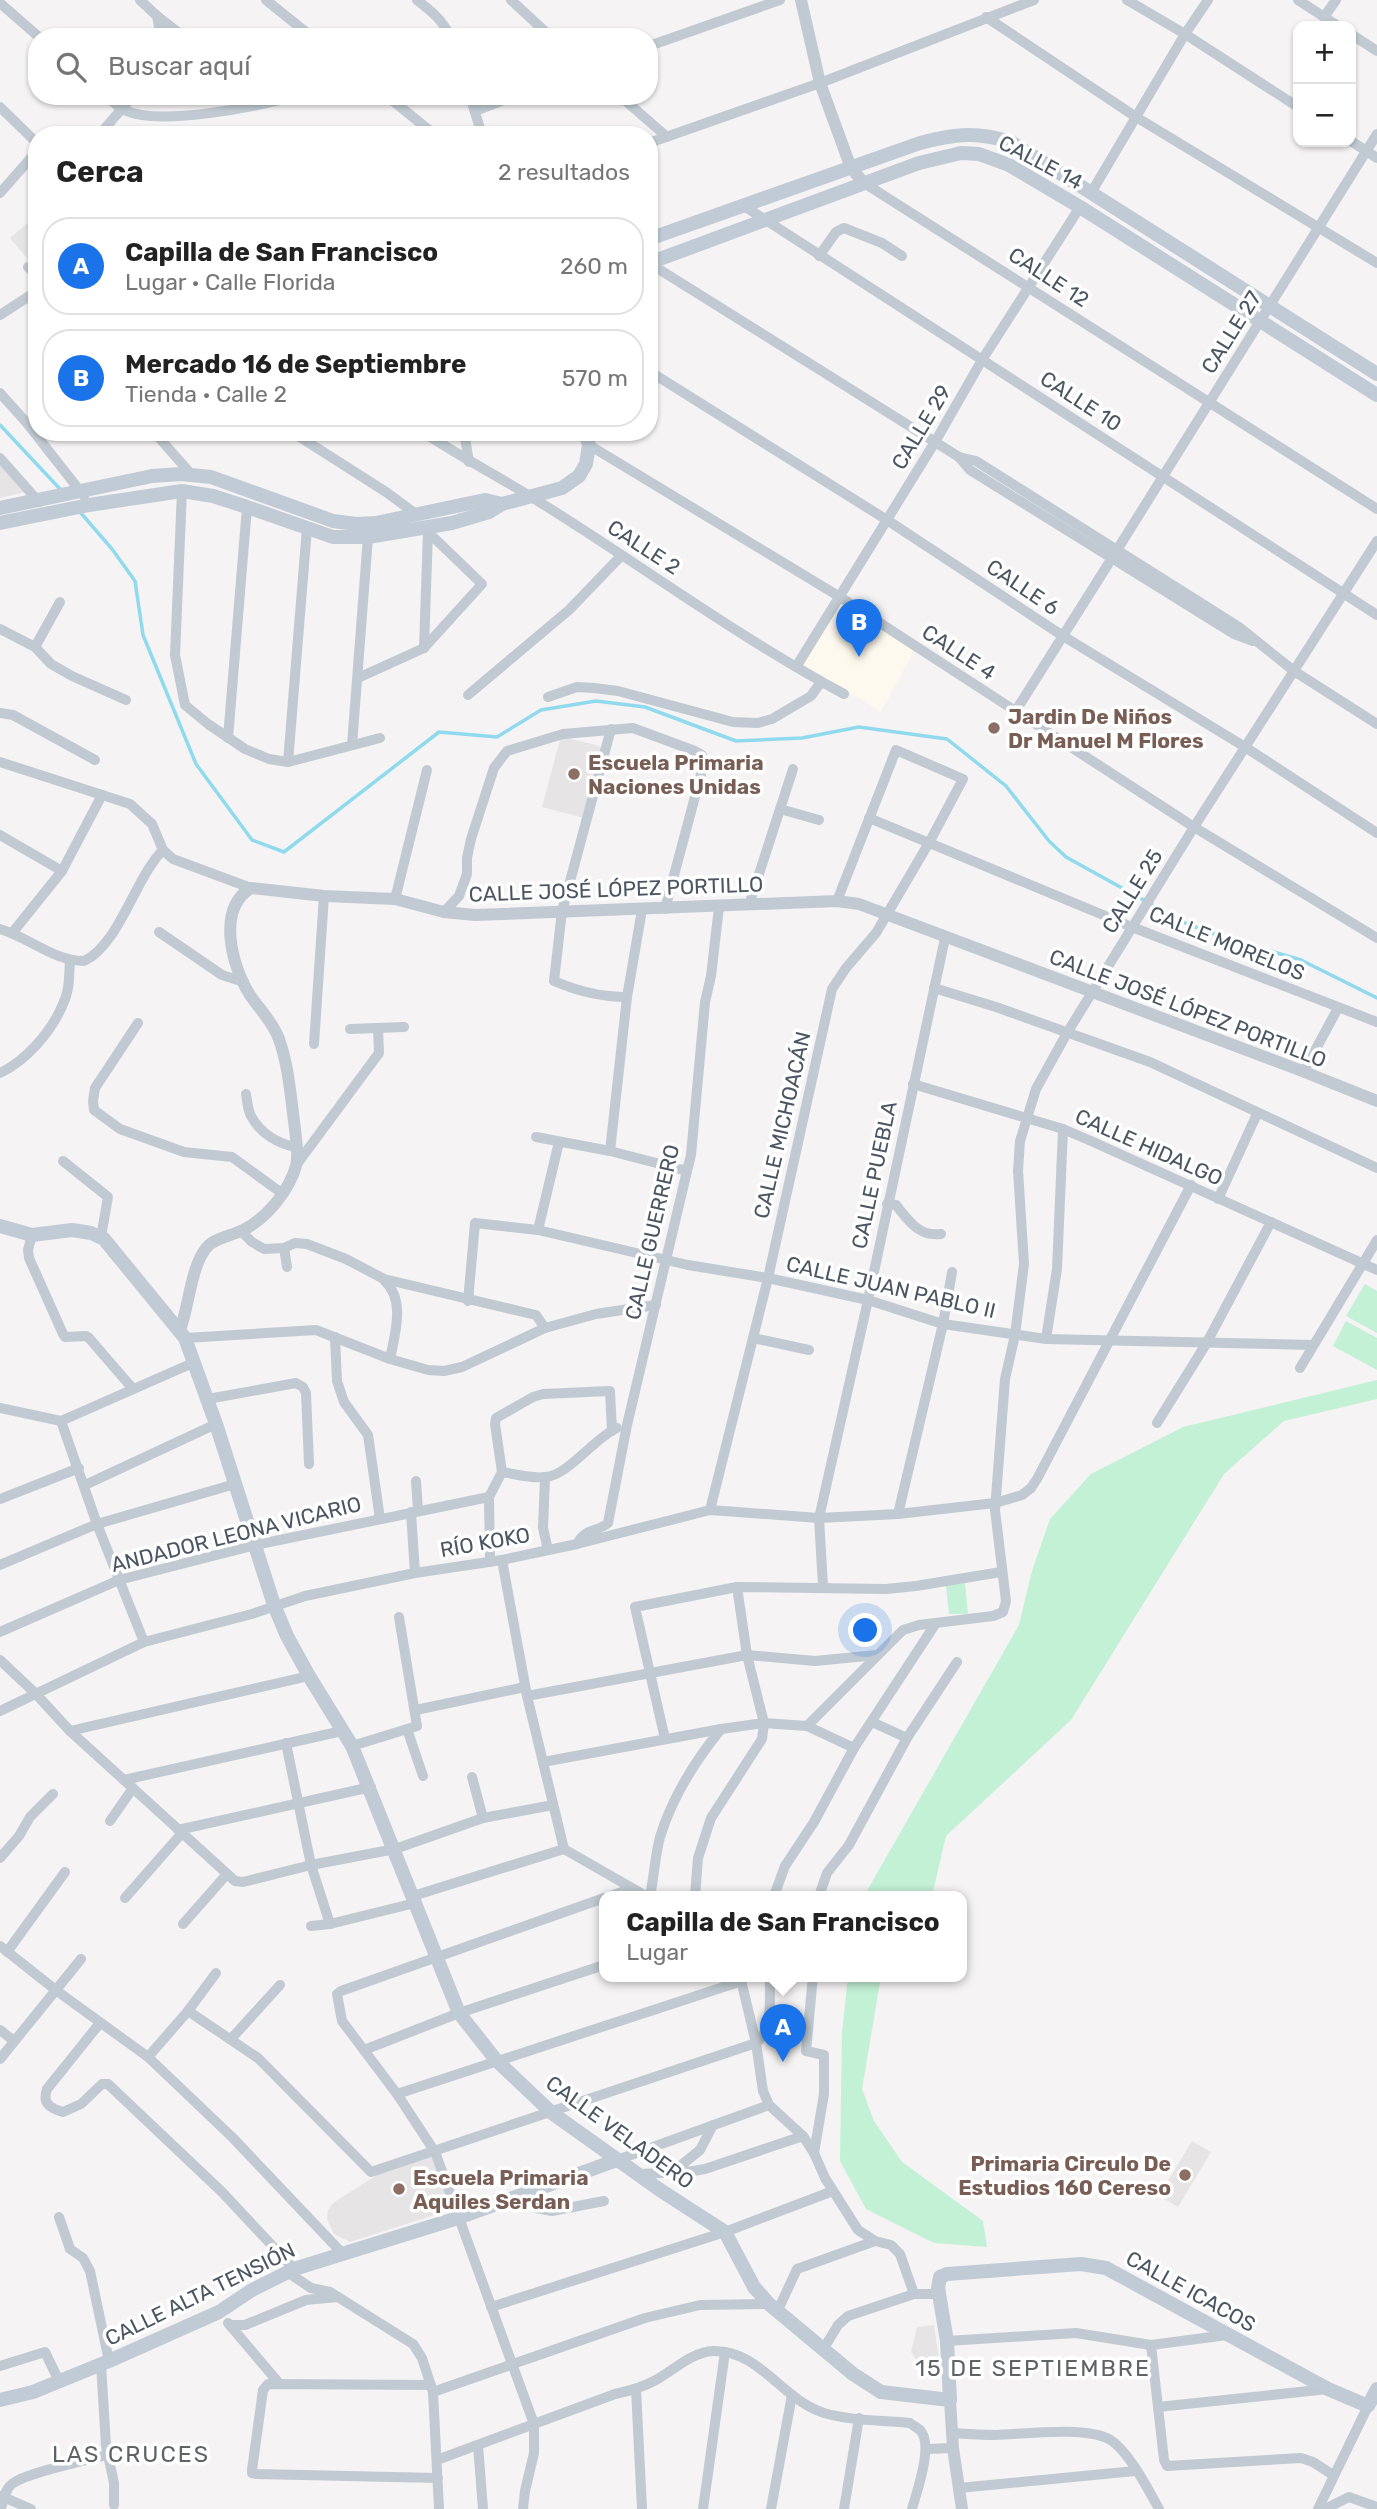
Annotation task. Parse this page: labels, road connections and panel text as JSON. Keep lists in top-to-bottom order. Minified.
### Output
{"streets":{"main road":["CALLE 14","CALLE VELADERO","CALLE ICACOS","CALLE ALTA TENSIÓN"],"street":["CALLE 12","CALLE 27","CALLE 10","CALLE 29","CALLE 2","CALLE 6","CALLE 4","CALLE JOSÉ LÓPEZ PORTILLO","CALLE 25","CALLE MORELOS","CALLE MICHOACÁN","CALLE HIDALGO","CALLE PUEBLA","CALLE GUERRERO","CALLE JUAN PABLO II","ANDADOR LEONA VICARIO","RÍO KOKO"]},"crossings":[["CALLE 14","CALLE 12"],["CALLE 14","CALLE 27"],["CALLE 14","CALLE 10"],["CALLE 14","CALLE 29"],["CALLE 12","CALLE 27"],["CALLE 12","CALLE 29"],["CALLE 27","CALLE 10"],["CALLE 27","CALLE 6"],["CALLE 27","CALLE 4"],["CALLE 10","CALLE 29"],["CALLE 10","CALLE 25"],["CALLE 29","CALLE 2"],["CALLE 29","CALLE 6"],["CALLE 29","CALLE 4"],["CALLE 6","CALLE 25"],["CALLE 4","CALLE 25"],["CALLE JOSÉ LÓPEZ PORTILLO","CALLE 25"],["CALLE JOSÉ LÓPEZ PORTILLO","CALLE MICHOACÁN"],["CALLE JOSÉ LÓPEZ PORTILLO","CALLE PUEBLA"],["CALLE JOSÉ LÓPEZ PORTILLO","CALLE GUERRERO"],["CALLE 25","CALLE MORELOS"],["CALLE 25","CALLE HIDALGO"],["CALLE 25","CALLE JUAN PABLO II"],["CALLE 25","RÍO KOKO"],["CALLE MORELOS","CALLE MICHOACÁN"],["CALLE MICHOACÁN","CALLE JUAN PABLO II"],["CALLE MICHOACÁN","RÍO KOKO"],["CALLE HIDALGO","CALLE PUEBLA"],["CALLE HIDALGO","RÍO KOKO"],["CALLE PUEBLA","CALLE JUAN PABLO II"],["CALLE PUEBLA","RÍO KOKO"],["CALLE GUERRERO","CALLE JUAN PABLO II"],["CALLE GUERRERO","RÍO KOKO"],["CALLE JUAN PABLO II","RÍO KOKO"],["ANDADOR LEONA VICARIO","CALLE VELADERO"],["RÍO KOKO","CALLE VELADERO"],["CALLE VELADERO","CALLE ALTA TENSIÓN"]],"districts":["15 DE SEPTIEMBRE","LAS CRUCES"],"places":["Jardin De Niños Dr Manuel M Flores","Escuela Primaria Naciones Unidas","Primaria Circulo De Estudios 160 Cereso","Escuela Primaria Aquiles Serdan"],"page":{"map_buttons":["+","−"],"search":"Buscar aquí","heading":["Cerca","2 resultados"],"list":[{"mark":"A","name":"Capilla de San Francisco","note":"Lugar · Calle Florida","value":"260 m"},{"mark":"B","name":"Mercado 16 de Septiembre","note":"Tienda · Calle 2","value":"570 m"}],"pins":["B","A"],"popup":["Capilla de San Francisco","Lugar"]}}
